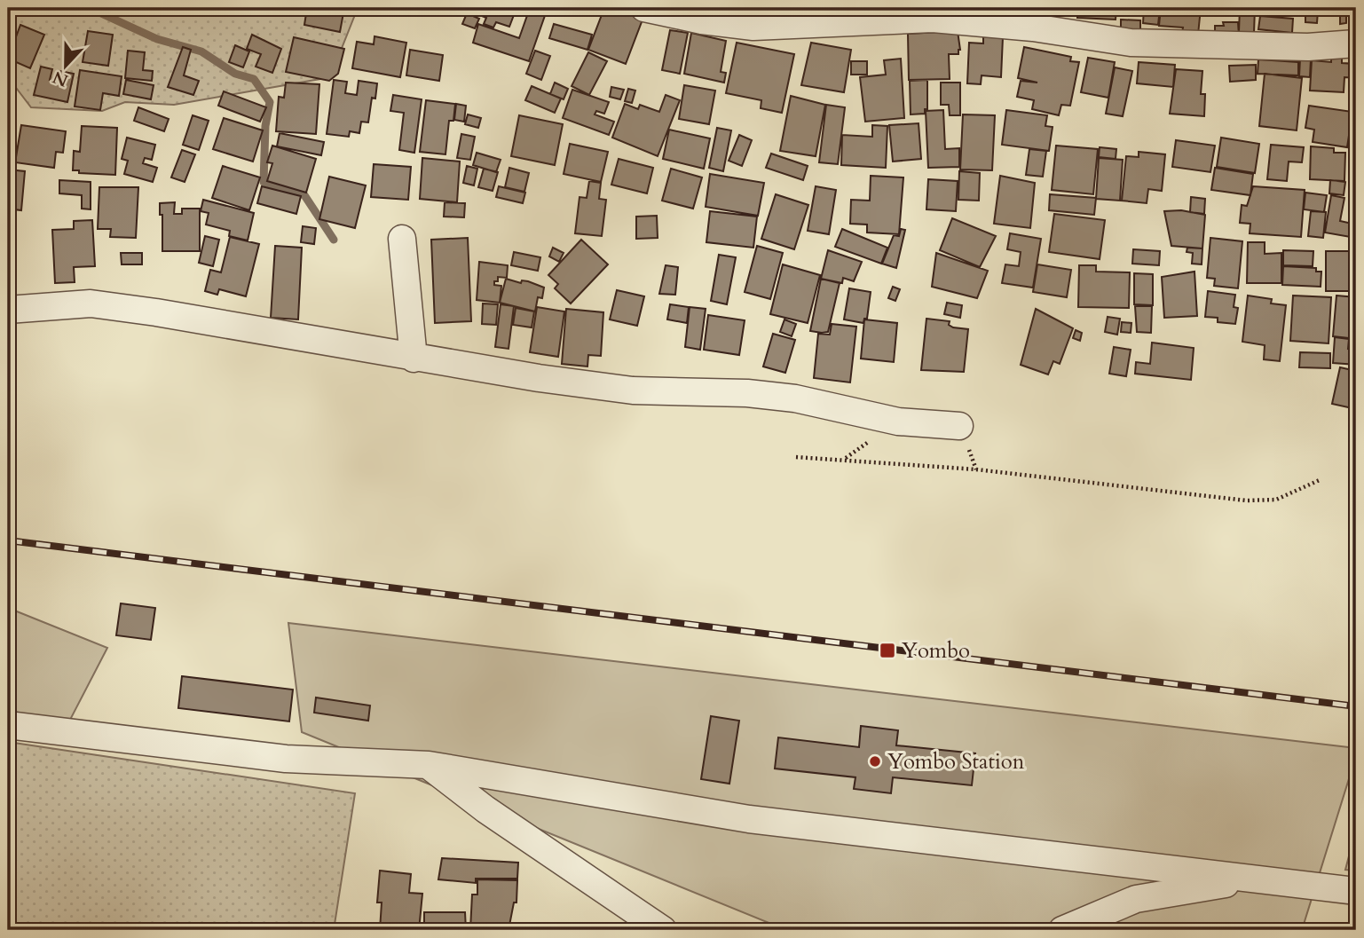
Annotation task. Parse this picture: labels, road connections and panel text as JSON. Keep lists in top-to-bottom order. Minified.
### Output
{"places":{"transit":["Yombo"],"other":["Yombo Station"]},"north":"bottom"}
